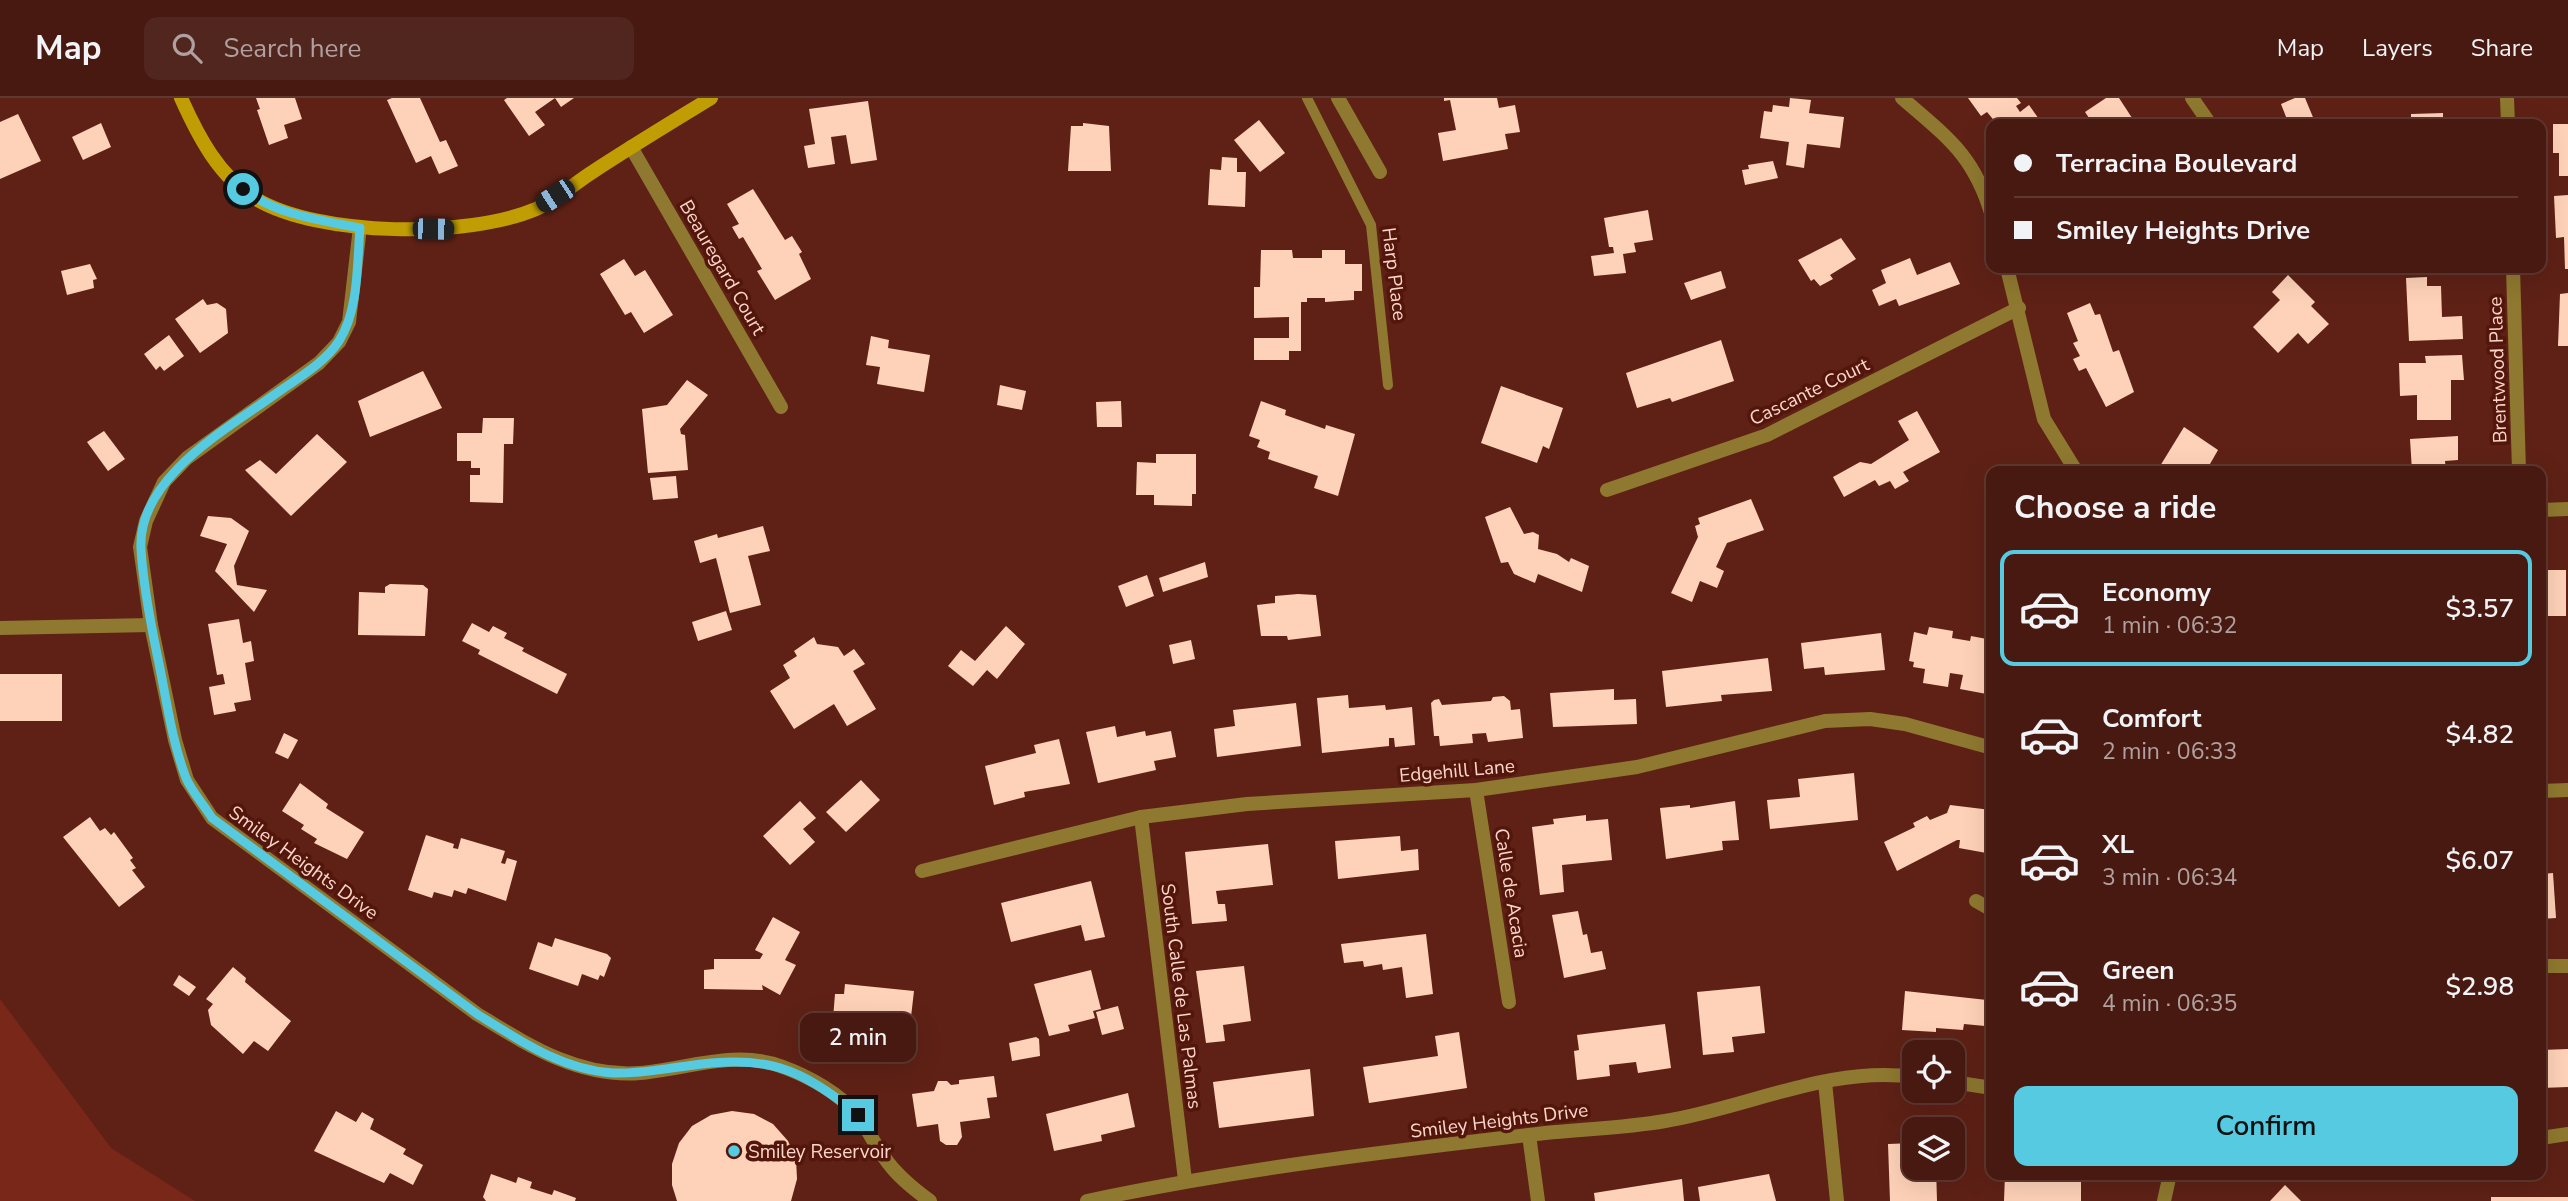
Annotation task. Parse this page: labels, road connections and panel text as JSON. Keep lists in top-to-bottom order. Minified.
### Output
{"streets":{"street":["Beauregard Court","Brentwood Place","Cascante Court","Edgehill Lane","Smiley Heights Drive","Calle de Acacia","South Calle de Las Palmas"],"lane":["Harp Place"]},"crossings":[["Edgehill Lane","Calle de Acacia"],["Edgehill Lane","South Calle de Las Palmas"],["Smiley Heights Drive","South Calle de Las Palmas"]],"places":["Smiley Reservoir"],"page":{"header":"Map","search":"Search here","nav":["Map","Layers","Share"],"banner":["Terracina Boulevard","Smiley Heights Drive"],"heading":"Choose a ride","list":[{"name":"Economy","note":"1 min · 06:32","value":"$3.57"},{"name":"Comfort","note":"2 min · 06:33","value":"$4.82"},{"name":"XL","note":"3 min · 06:34","value":"$6.07"},{"name":"Green","note":"4 min · 06:35","value":"$2.98"}],"bubble":"2 min","buttons":"Confirm"}}
